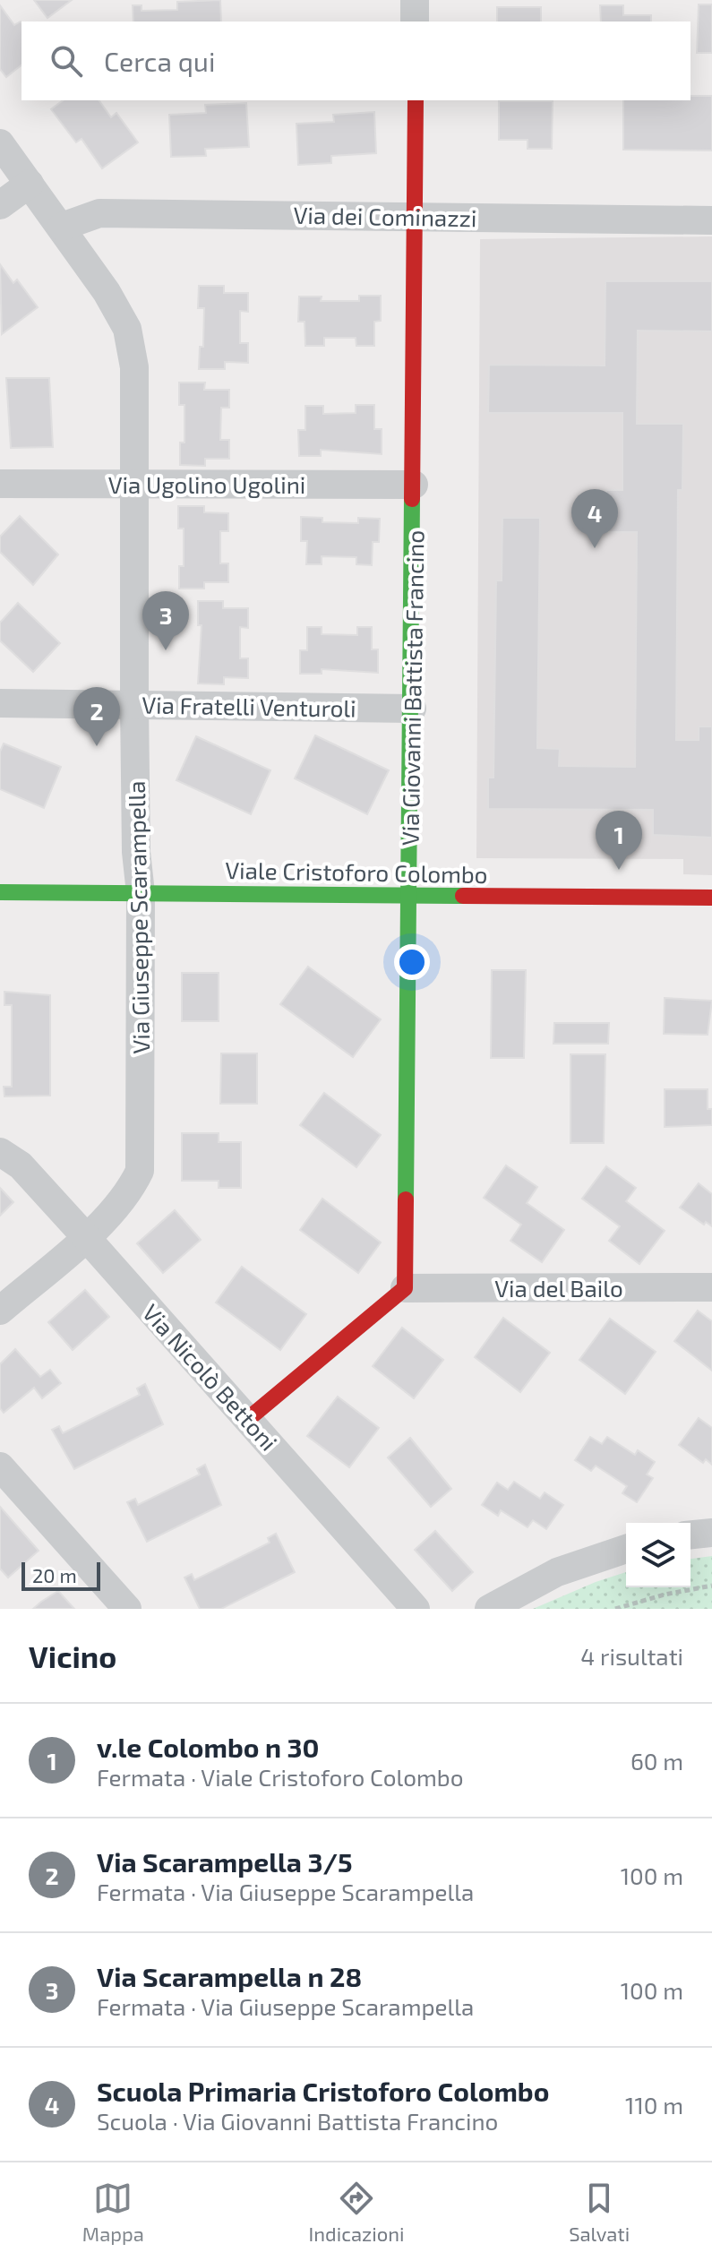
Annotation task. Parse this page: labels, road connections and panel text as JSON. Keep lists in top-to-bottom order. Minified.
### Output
{"streets":{"street":["Via dei Cominazzi","Via Ugolino Ugolini","Via Giovanni Battista Francino","Via Fratelli Venturoli","Viale Cristoforo Colombo","Via Giuseppe Scarampella","Via del Bailo","Via Nicolò Bettoni"]},"crossings":[["Via dei Cominazzi","Via Giovanni Battista Francino"],["Via dei Cominazzi","Via Giuseppe Scarampella"],["Via Ugolino Ugolini","Via Giovanni Battista Francino"],["Via Ugolino Ugolini","Via Giuseppe Scarampella"],["Via Giovanni Battista Francino","Via Fratelli Venturoli"],["Via Giovanni Battista Francino","Viale Cristoforo Colombo"],["Via Giovanni Battista Francino","Via del Bailo"],["Via Fratelli Venturoli","Via Giuseppe Scarampella"],["Viale Cristoforo Colombo","Via Giuseppe Scarampella"],["Via Giuseppe Scarampella","Via Nicolò Bettoni"]],"scale_bar":"20 m","page":{"search":"Cerca qui","pins":["4","3","2","1"],"scale":"20 m","heading":["Vicino","4 risultati"],"list":[{"mark":"1","name":"v.le Colombo n 30","note":"Fermata · Viale Cristoforo Colombo","value":"60 m"},{"mark":"2","name":"Via Scarampella 3/5","note":"Fermata · Via Giuseppe Scarampella","value":"100 m"},{"mark":"3","name":"Via Scarampella n 28","note":"Fermata · Via Giuseppe Scarampella","value":"100 m"},{"mark":"4","name":"Scuola Primaria Cristoforo Colombo","note":"Scuola · Via Giovanni Battista Francino","value":"110 m"}],"nav":["Mappa","Indicazioni","Salvati"]}}
